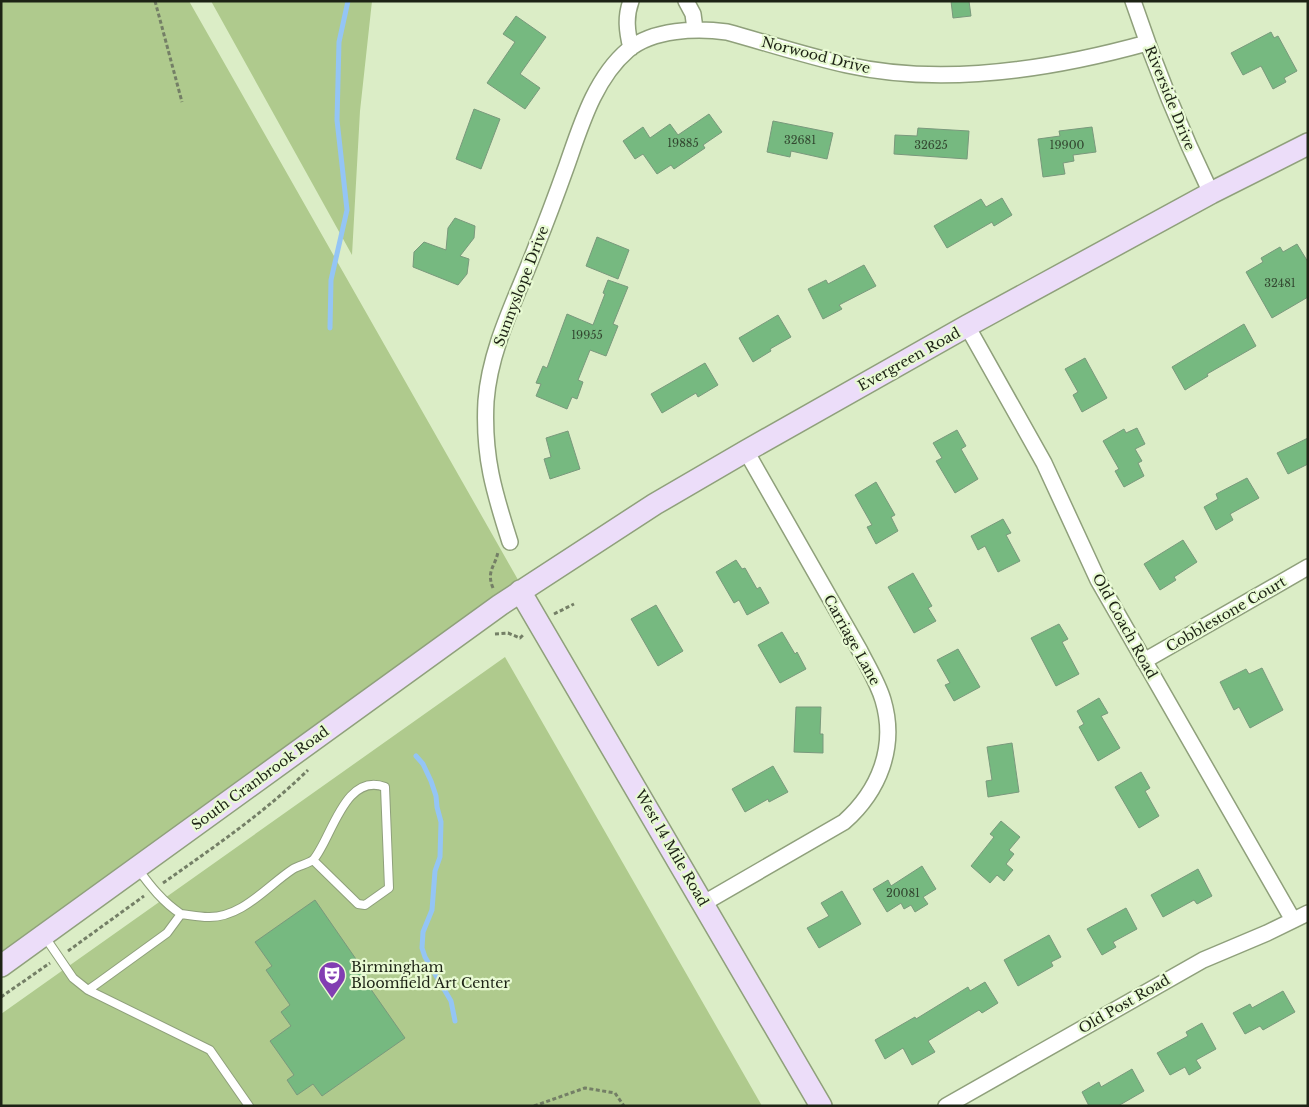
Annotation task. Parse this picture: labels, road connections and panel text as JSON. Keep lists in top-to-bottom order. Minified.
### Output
{"streets":{"street":["Norwood Drive","Riverside Drive","Sunnyslope Drive","Evergreen Road","Cobblestone Court","Old Coach Road","Carriage Lane","South Cranbrook Road","West 14 Mile Road","Old Post Road"]},"crossings":[["Norwood Drive","Riverside Drive"],["Norwood Drive","Sunnyslope Drive"],["Riverside Drive","Evergreen Road"],["Evergreen Road","Old Coach Road"],["Evergreen Road","Carriage Lane"],["Evergreen Road","South Cranbrook Road"],["Evergreen Road","West 14 Mile Road"],["Cobblestone Court","Old Coach Road"],["Old Coach Road","Old Post Road"],["Carriage Lane","West 14 Mile Road"],["South Cranbrook Road","West 14 Mile Road"]],"places":{"theatre":["Birmingham Bloomfield Art Center"]},"house_numbers":["32681","19885","32625","19900","32481","19955","20081"]}
